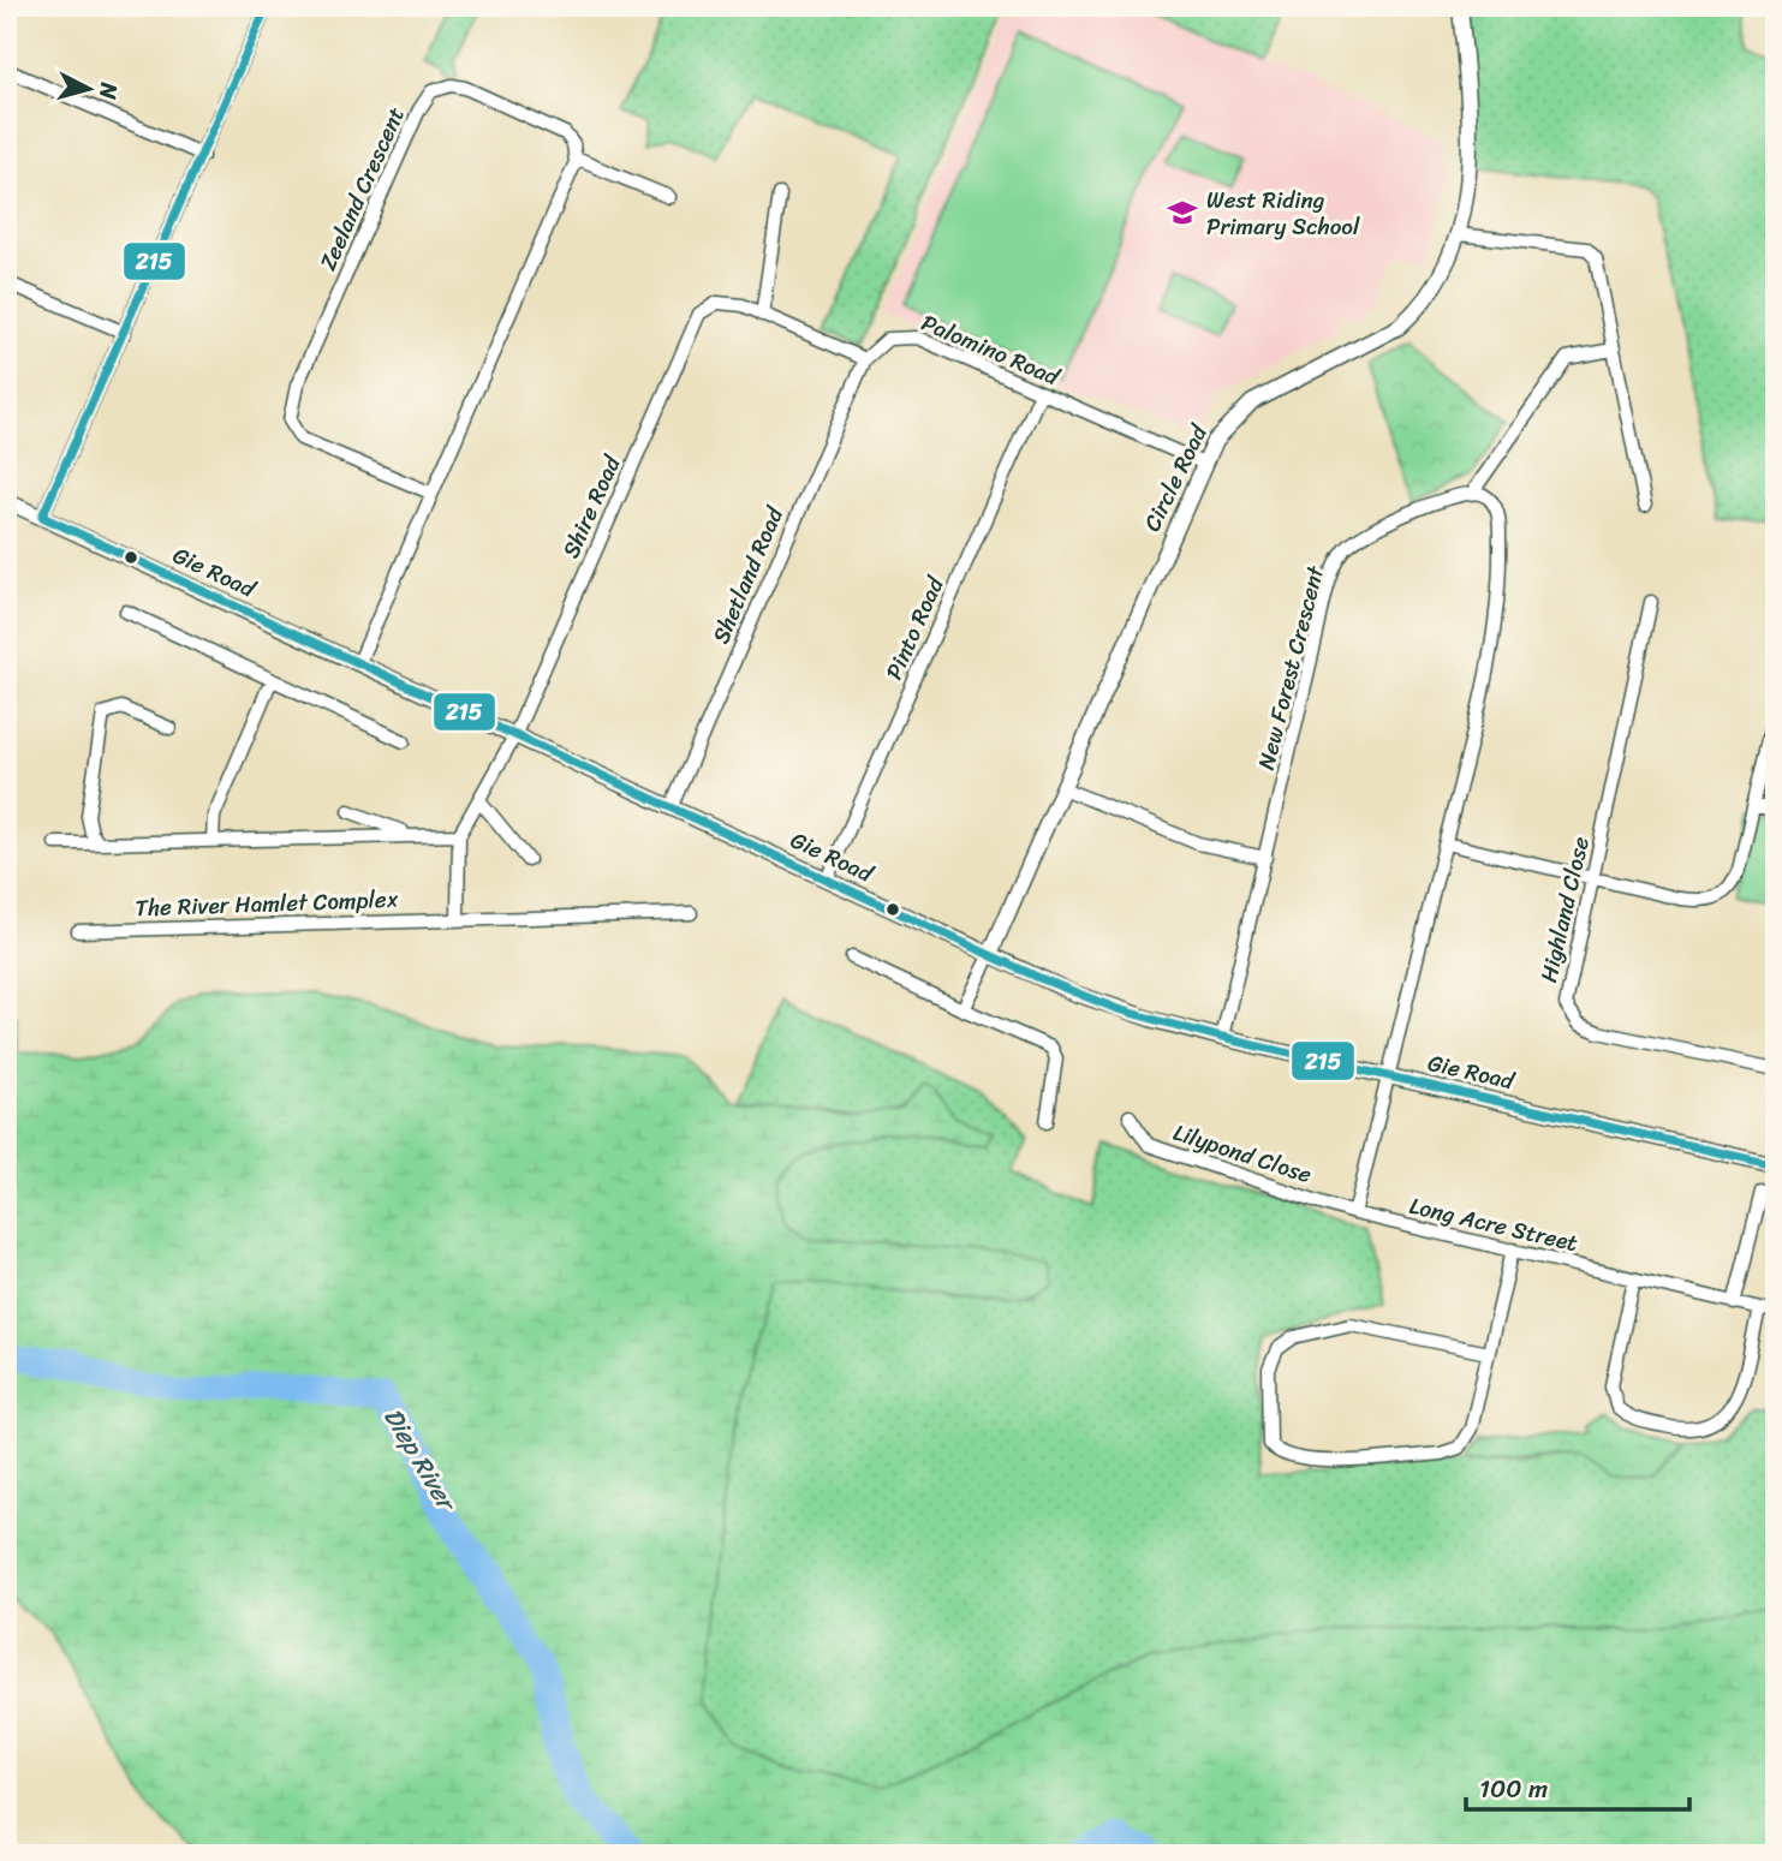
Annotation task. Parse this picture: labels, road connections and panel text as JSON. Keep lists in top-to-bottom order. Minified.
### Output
{"streets":{"street":["Zeeland Crescent","Palomino Road","Circle Road","Shire Road","Gie Road","Shetland Road","Pinto Road","New Forest Crescent","The River Hamlet Complex","Highland Close","Lilypond Close","Long Acre Street"]},"crossings":[["Palomino Road","Circle Road"],["Palomino Road","Shetland Road"],["Palomino Road","Pinto Road"],["Circle Road","Gie Road"],["Shire Road","Gie Road"],["Gie Road","Shetland Road"],["Gie Road","Pinto Road"],["Gie Road","New Forest Crescent"],["Lilypond Close","Long Acre Street"]],"water":["Diep River"],"places":{"school or university":["West Riding Primary School"]},"lines":["transit line 215"],"scale_bar":"100 m","north":"right"}
